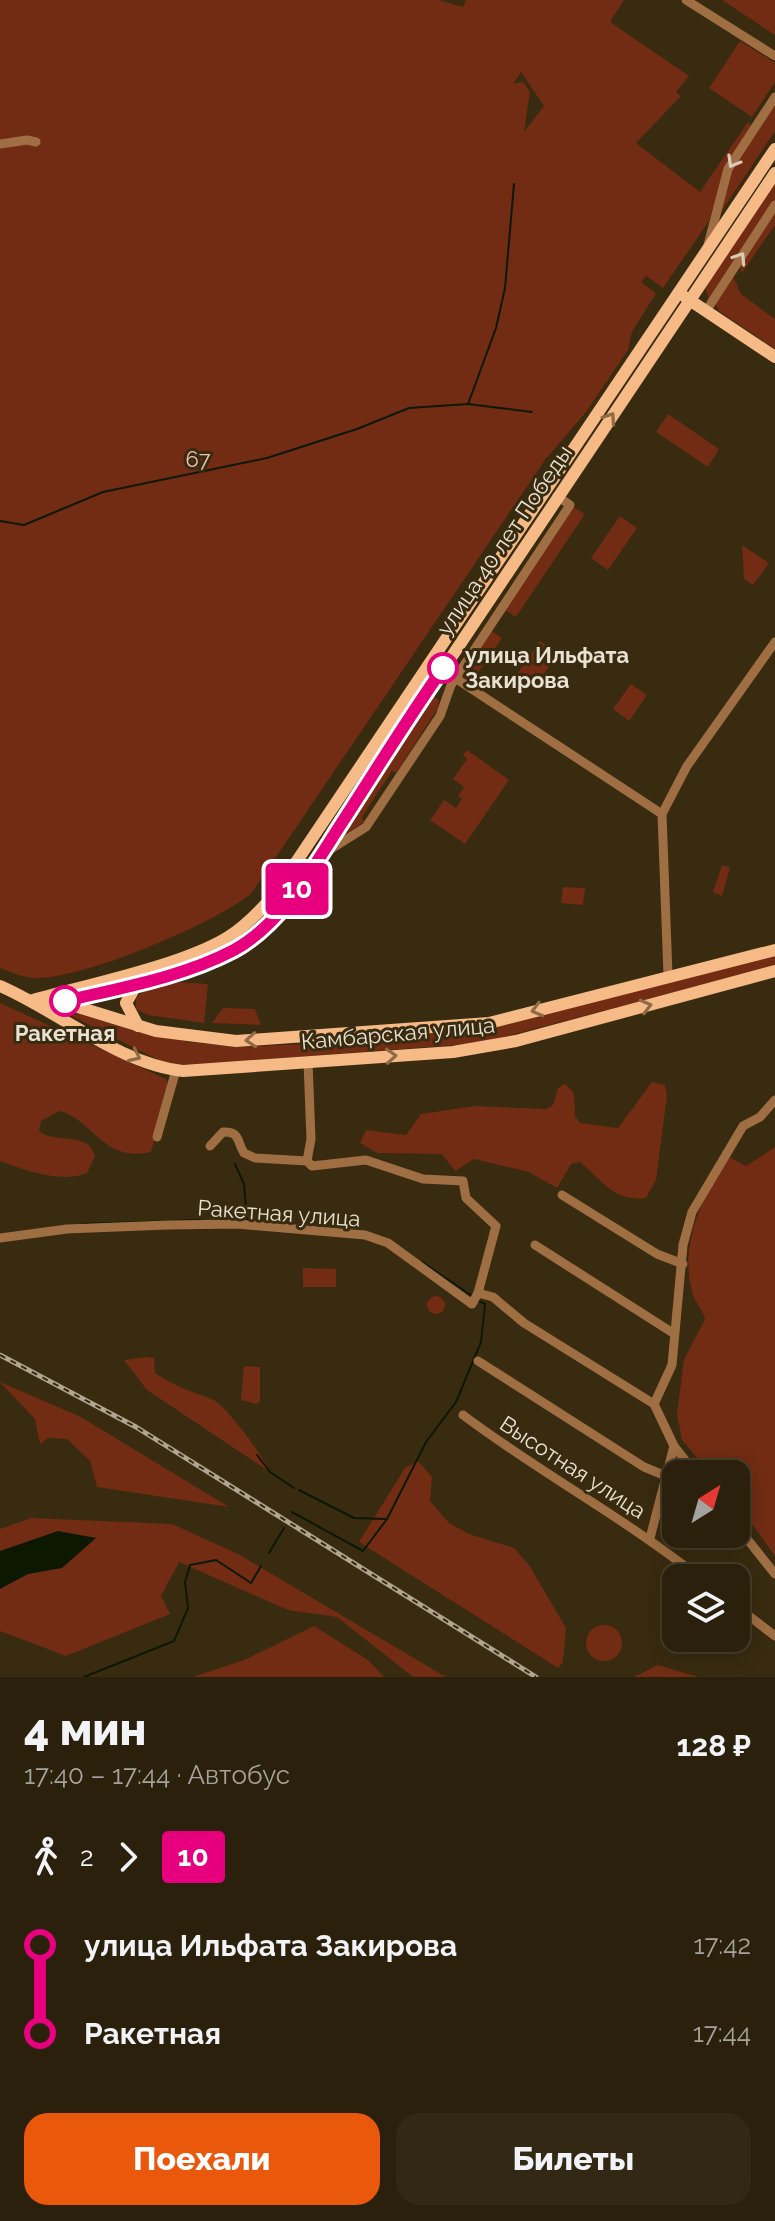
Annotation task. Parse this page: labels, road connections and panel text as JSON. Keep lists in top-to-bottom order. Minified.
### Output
{"streets":{"main road":["улица 40 лет Победы","Камбарская улица"],"street":["Ракетная улица","Высотная улица"]},"crossings":[["улица 40 лет Победы","Камбарская улица"]],"parks":["67"],"places":["улица Ильфата Закирова","Ракетная"],"lines":["bus line 10"],"north":"top right","page":{"on_map":"10","heading":["4 мин","17:40 – 17:44 · Автобус","128 ₽"],"legs":["2","10"],"list":[{"name":"улица Ильфата Закирова","value":"17:42"},{"name":"Ракетная","value":"17:44"}],"buttons":["Поехали","Билеты"]}}
